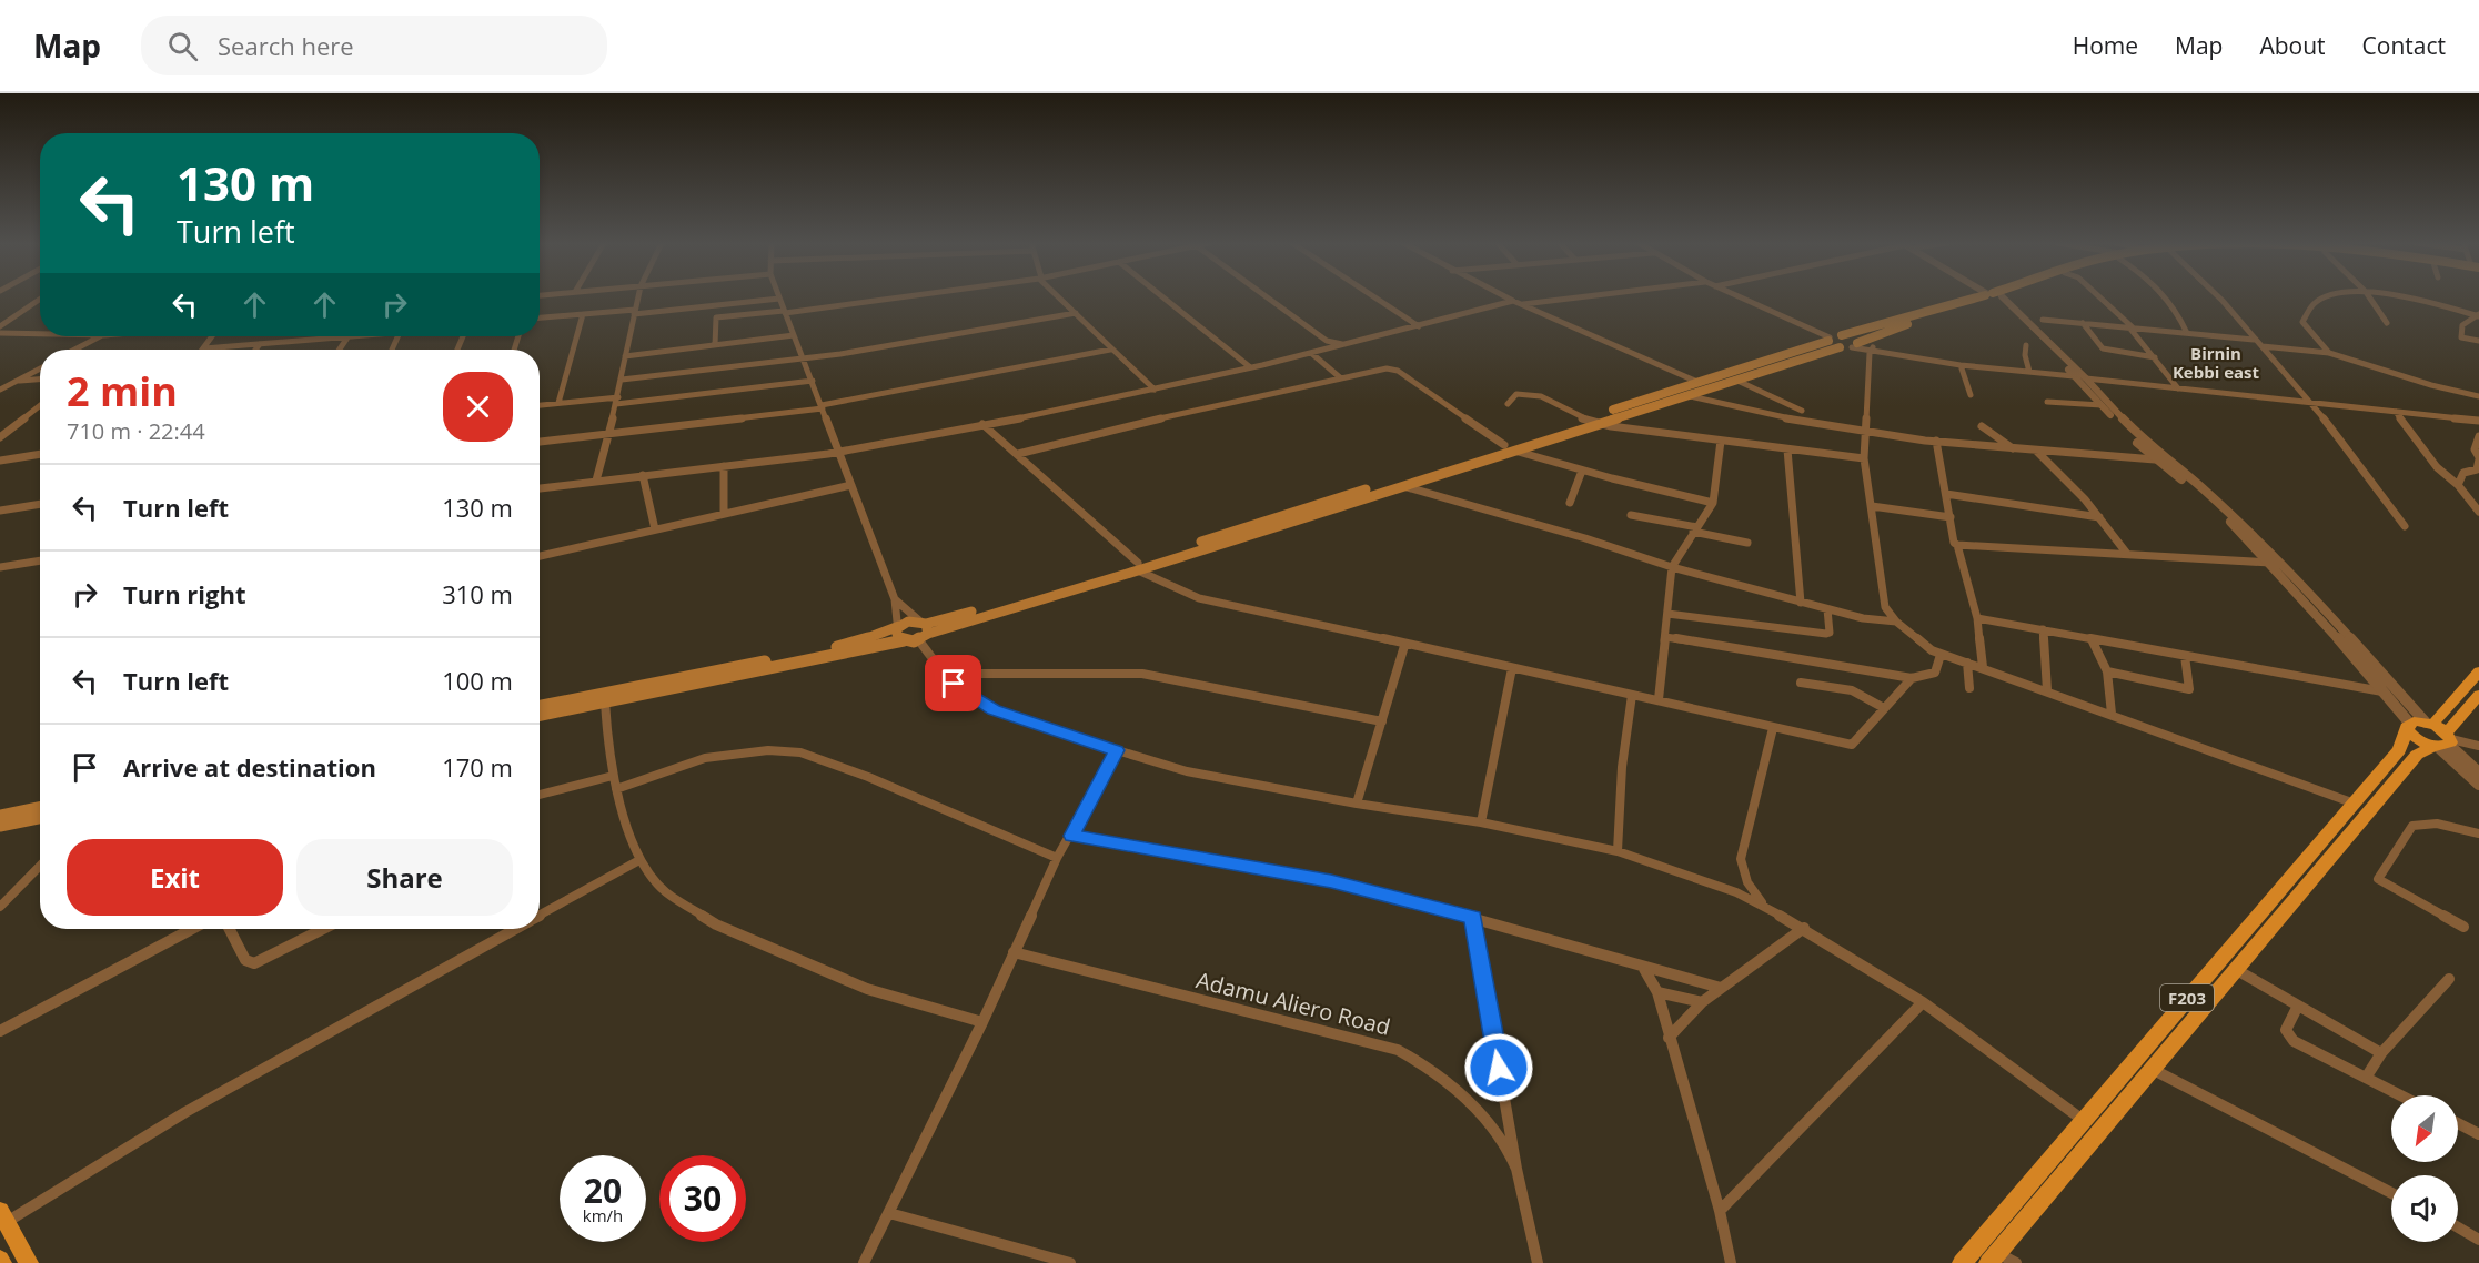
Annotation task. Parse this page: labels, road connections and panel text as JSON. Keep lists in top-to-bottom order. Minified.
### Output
{"streets":{"main road":["F203"],"street":["Adamu Aliero Road"]},"districts":["Birnin Kebbi east"],"north":"bottom left","page":{"header":"Map","search":"Search here","nav":["Home","Map","About","Contact"],"turn":["130 m","Turn left"],"heading":["2 min","710 m · 22:44"],"list":[{"name":"Turn left","value":"130 m"},{"name":"Turn right","value":"310 m"},{"name":"Turn left","value":"100 m"},{"name":"Arrive at destination","value":"170 m"}],"buttons":["Exit","Share"],"speed":"20 km/h","limit":"30"}}
